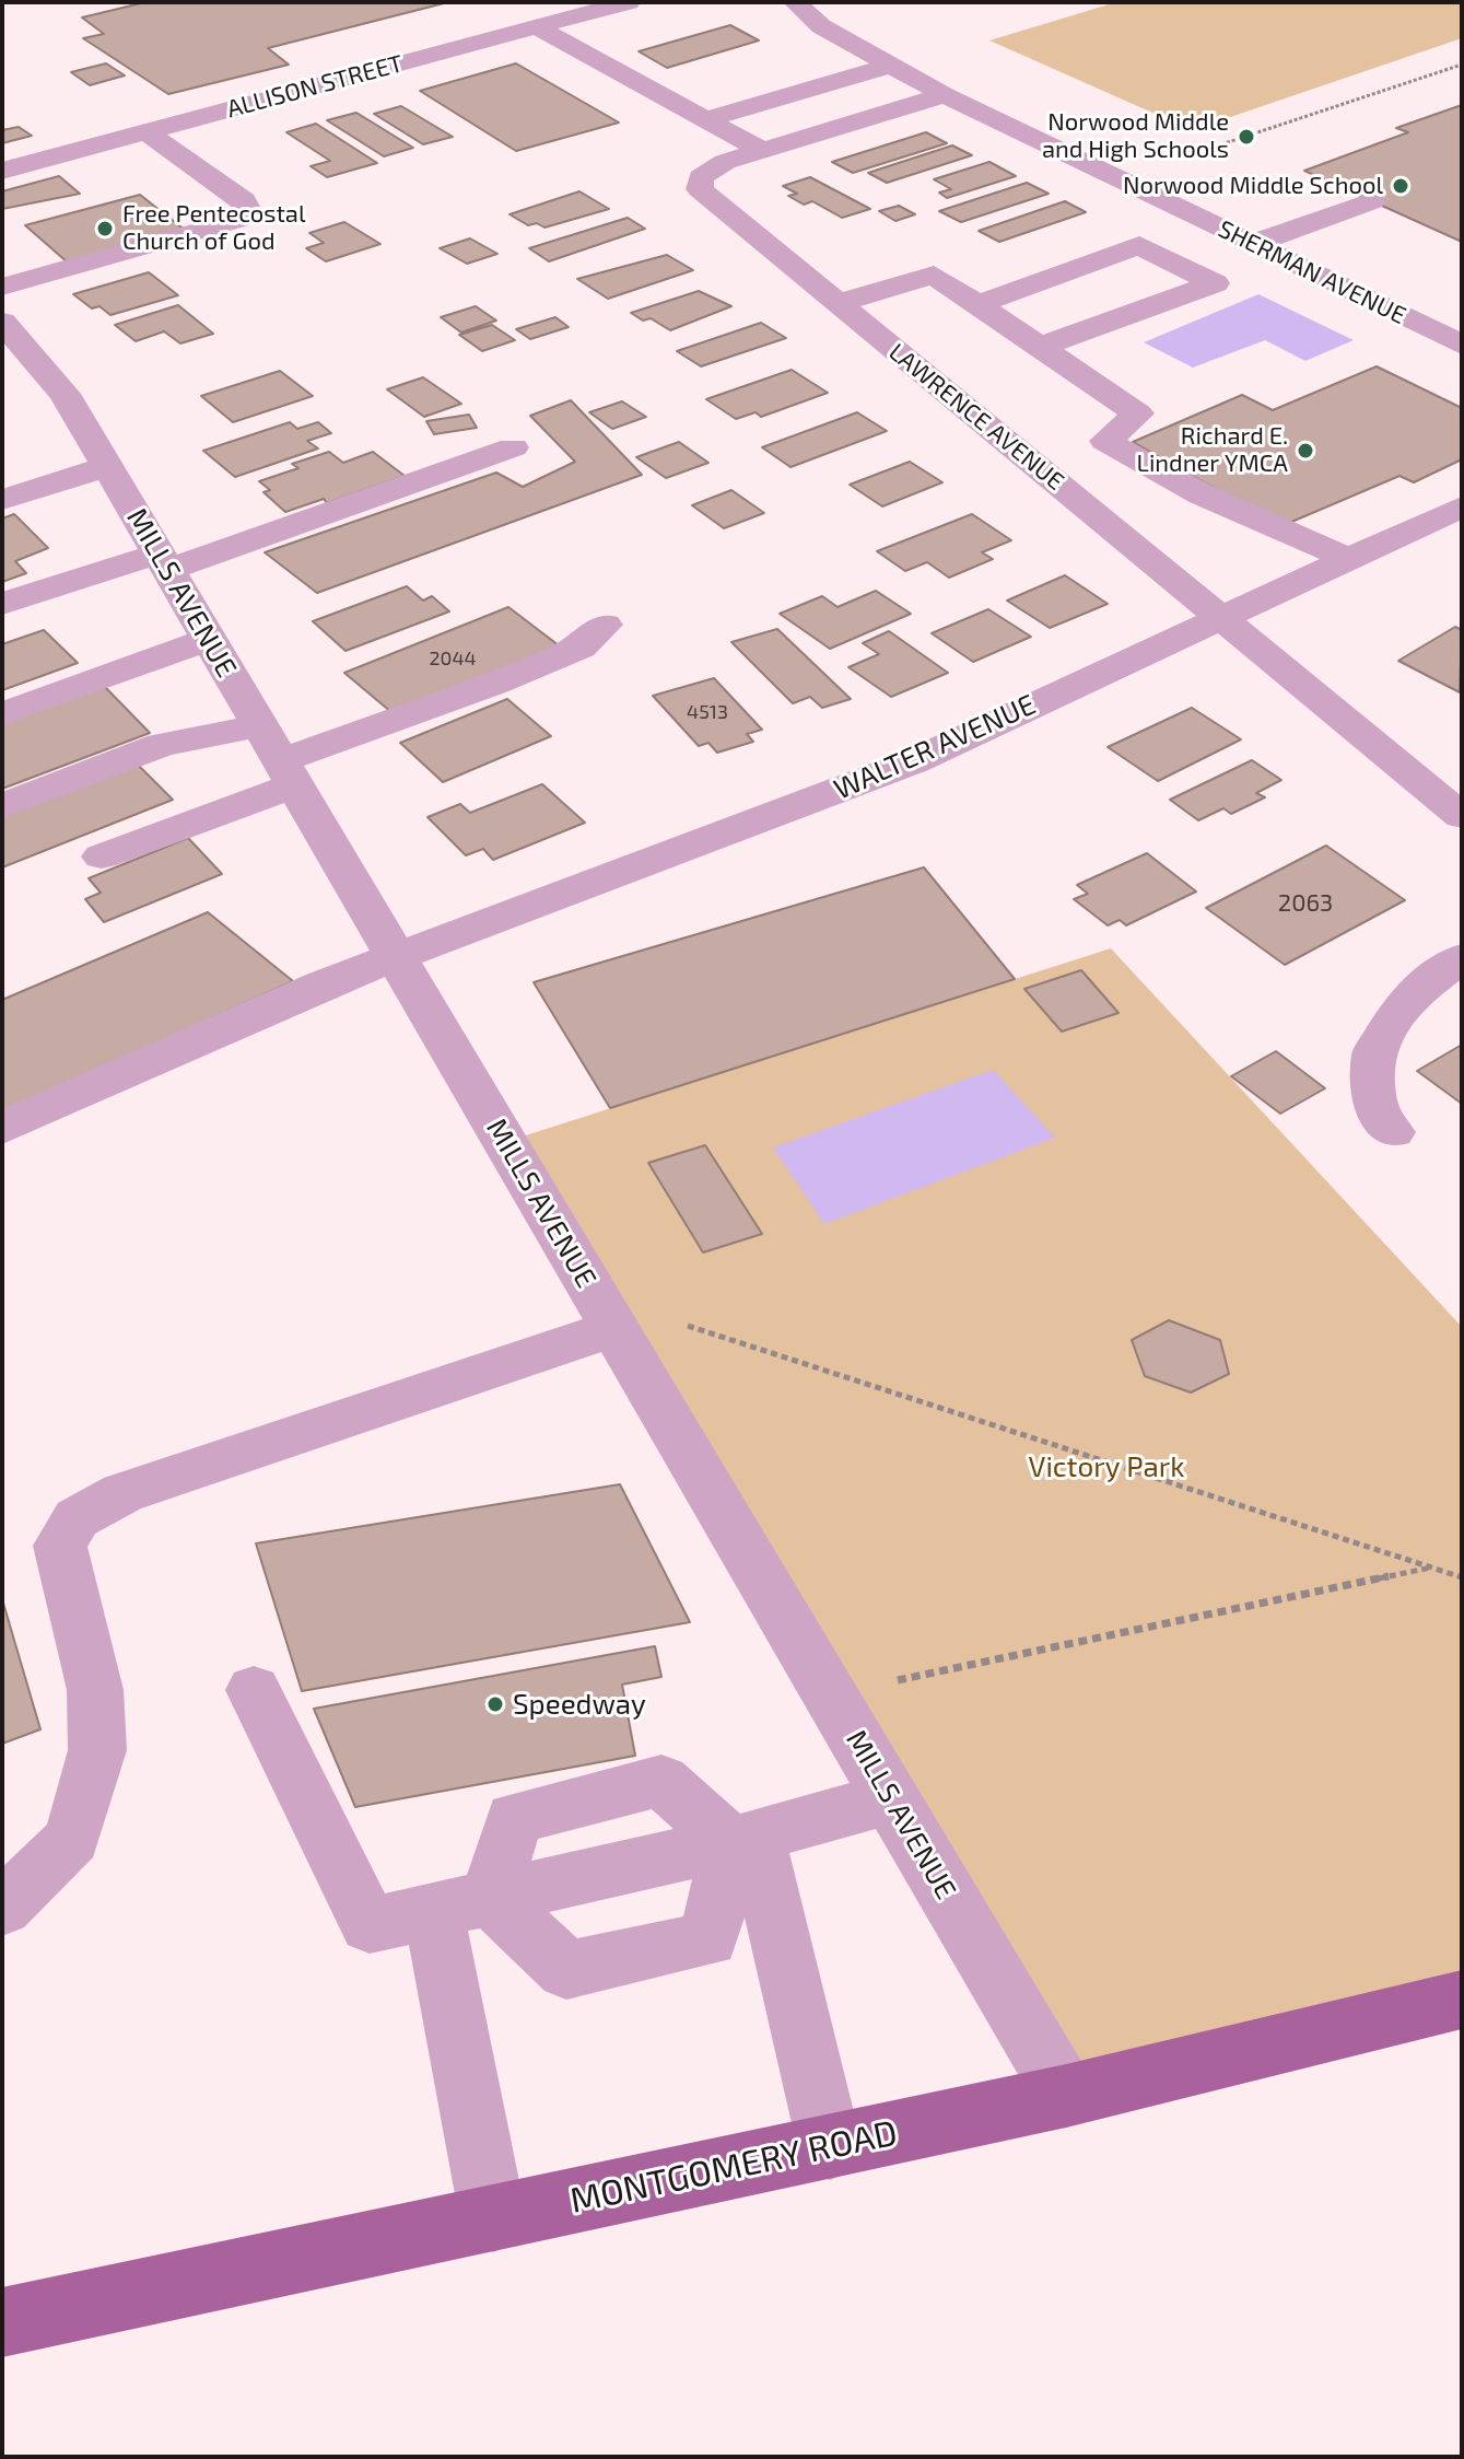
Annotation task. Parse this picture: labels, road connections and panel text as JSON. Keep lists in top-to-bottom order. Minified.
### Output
{"streets":{"main road":["MONTGOMERY ROAD"],"street":["ALLISON STREET","SHERMAN AVENUE","LAWRENCE AVENUE","MILLS AVENUE","WALTER AVENUE"]},"crossings":[["SHERMAN AVENUE","LAWRENCE AVENUE"],["LAWRENCE AVENUE","WALTER AVENUE"],["MILLS AVENUE","WALTER AVENUE"],["MILLS AVENUE","MONTGOMERY ROAD"]],"parks":["Victory Park"],"places":["Norwood Middle and High Schools","Norwood Middle School","Free Pentecostal Church of God","Richard E. Lindner YMCA","Speedway"],"house_numbers":["2044","4513","2063"]}
